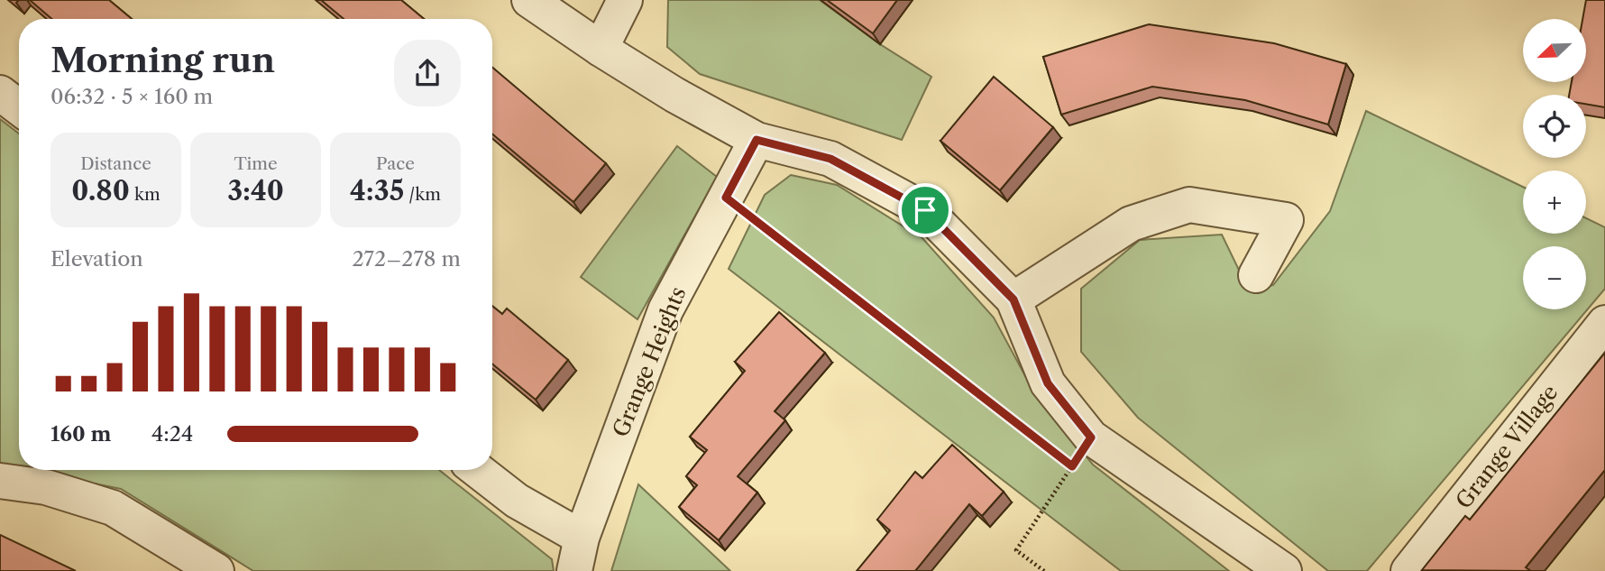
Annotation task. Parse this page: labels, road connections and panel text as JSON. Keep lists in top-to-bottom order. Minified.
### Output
{"streets":{"street":["Grange Heights","Grange Village"]},"north":"bottom left","page":{"map_buttons":["+","−"],"heading":["Morning run","06:32 · 5 × 160 m"],"stats":[["Distance","0.80 km"],["Time","3:40"],["Pace","4:35 /km"]],"chart":["Elevation","272–278 m"],"list":[{"name":"160 m","note":"4:24"}]}}
